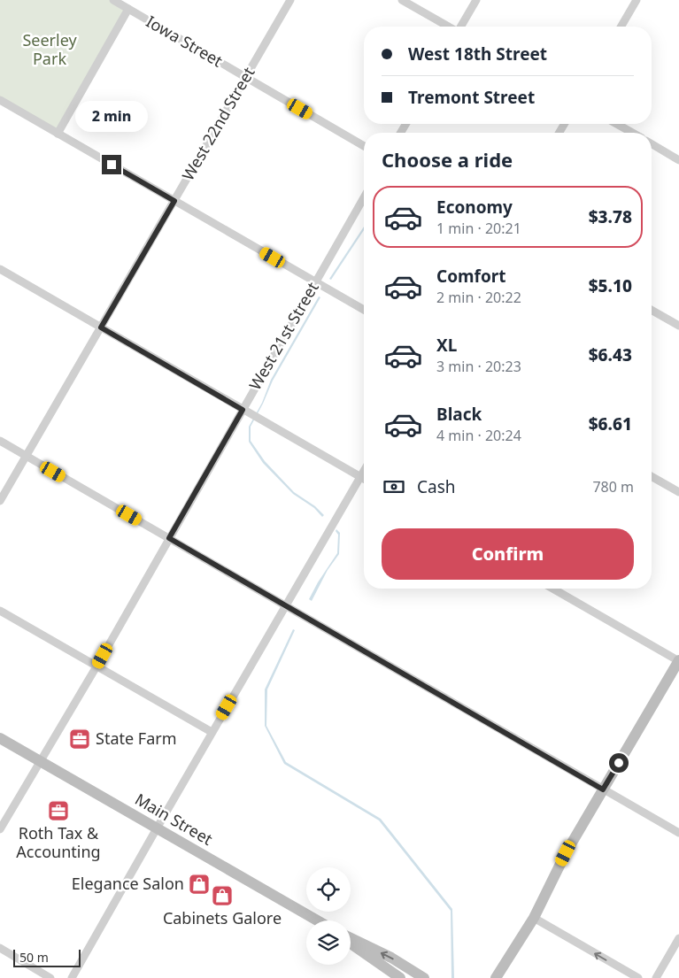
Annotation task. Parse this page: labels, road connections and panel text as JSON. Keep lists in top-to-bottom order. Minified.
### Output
{"streets":{"main road":["Main Street"],"street":["Iowa Street","West 22nd Street","West 21st Street"]},"crossings":[["Iowa Street","West 22nd Street"],["West 21st Street","Main Street"]],"parks":["Seerley Park"],"places":{"office":["State Farm","Roth Tax & Accounting"],"shop":["Elegance Salon","Cabinets Galore"]},"scale_bar":"50 m","page":{"banner":["West 18th Street","Tremont Street"],"bubble":"2 min","heading":"Choose a ride","list":[{"name":"Economy","note":"1 min · 20:21","value":"$3.78"},{"name":"Comfort","note":"2 min · 20:22","value":"$5.10"},{"name":"XL","note":"3 min · 20:23","value":"$6.43"},{"name":"Black","note":"4 min · 20:24","value":"$6.61"}],"pay":["Cash","780 m"],"buttons":"Confirm","scale":"50 m"}}
